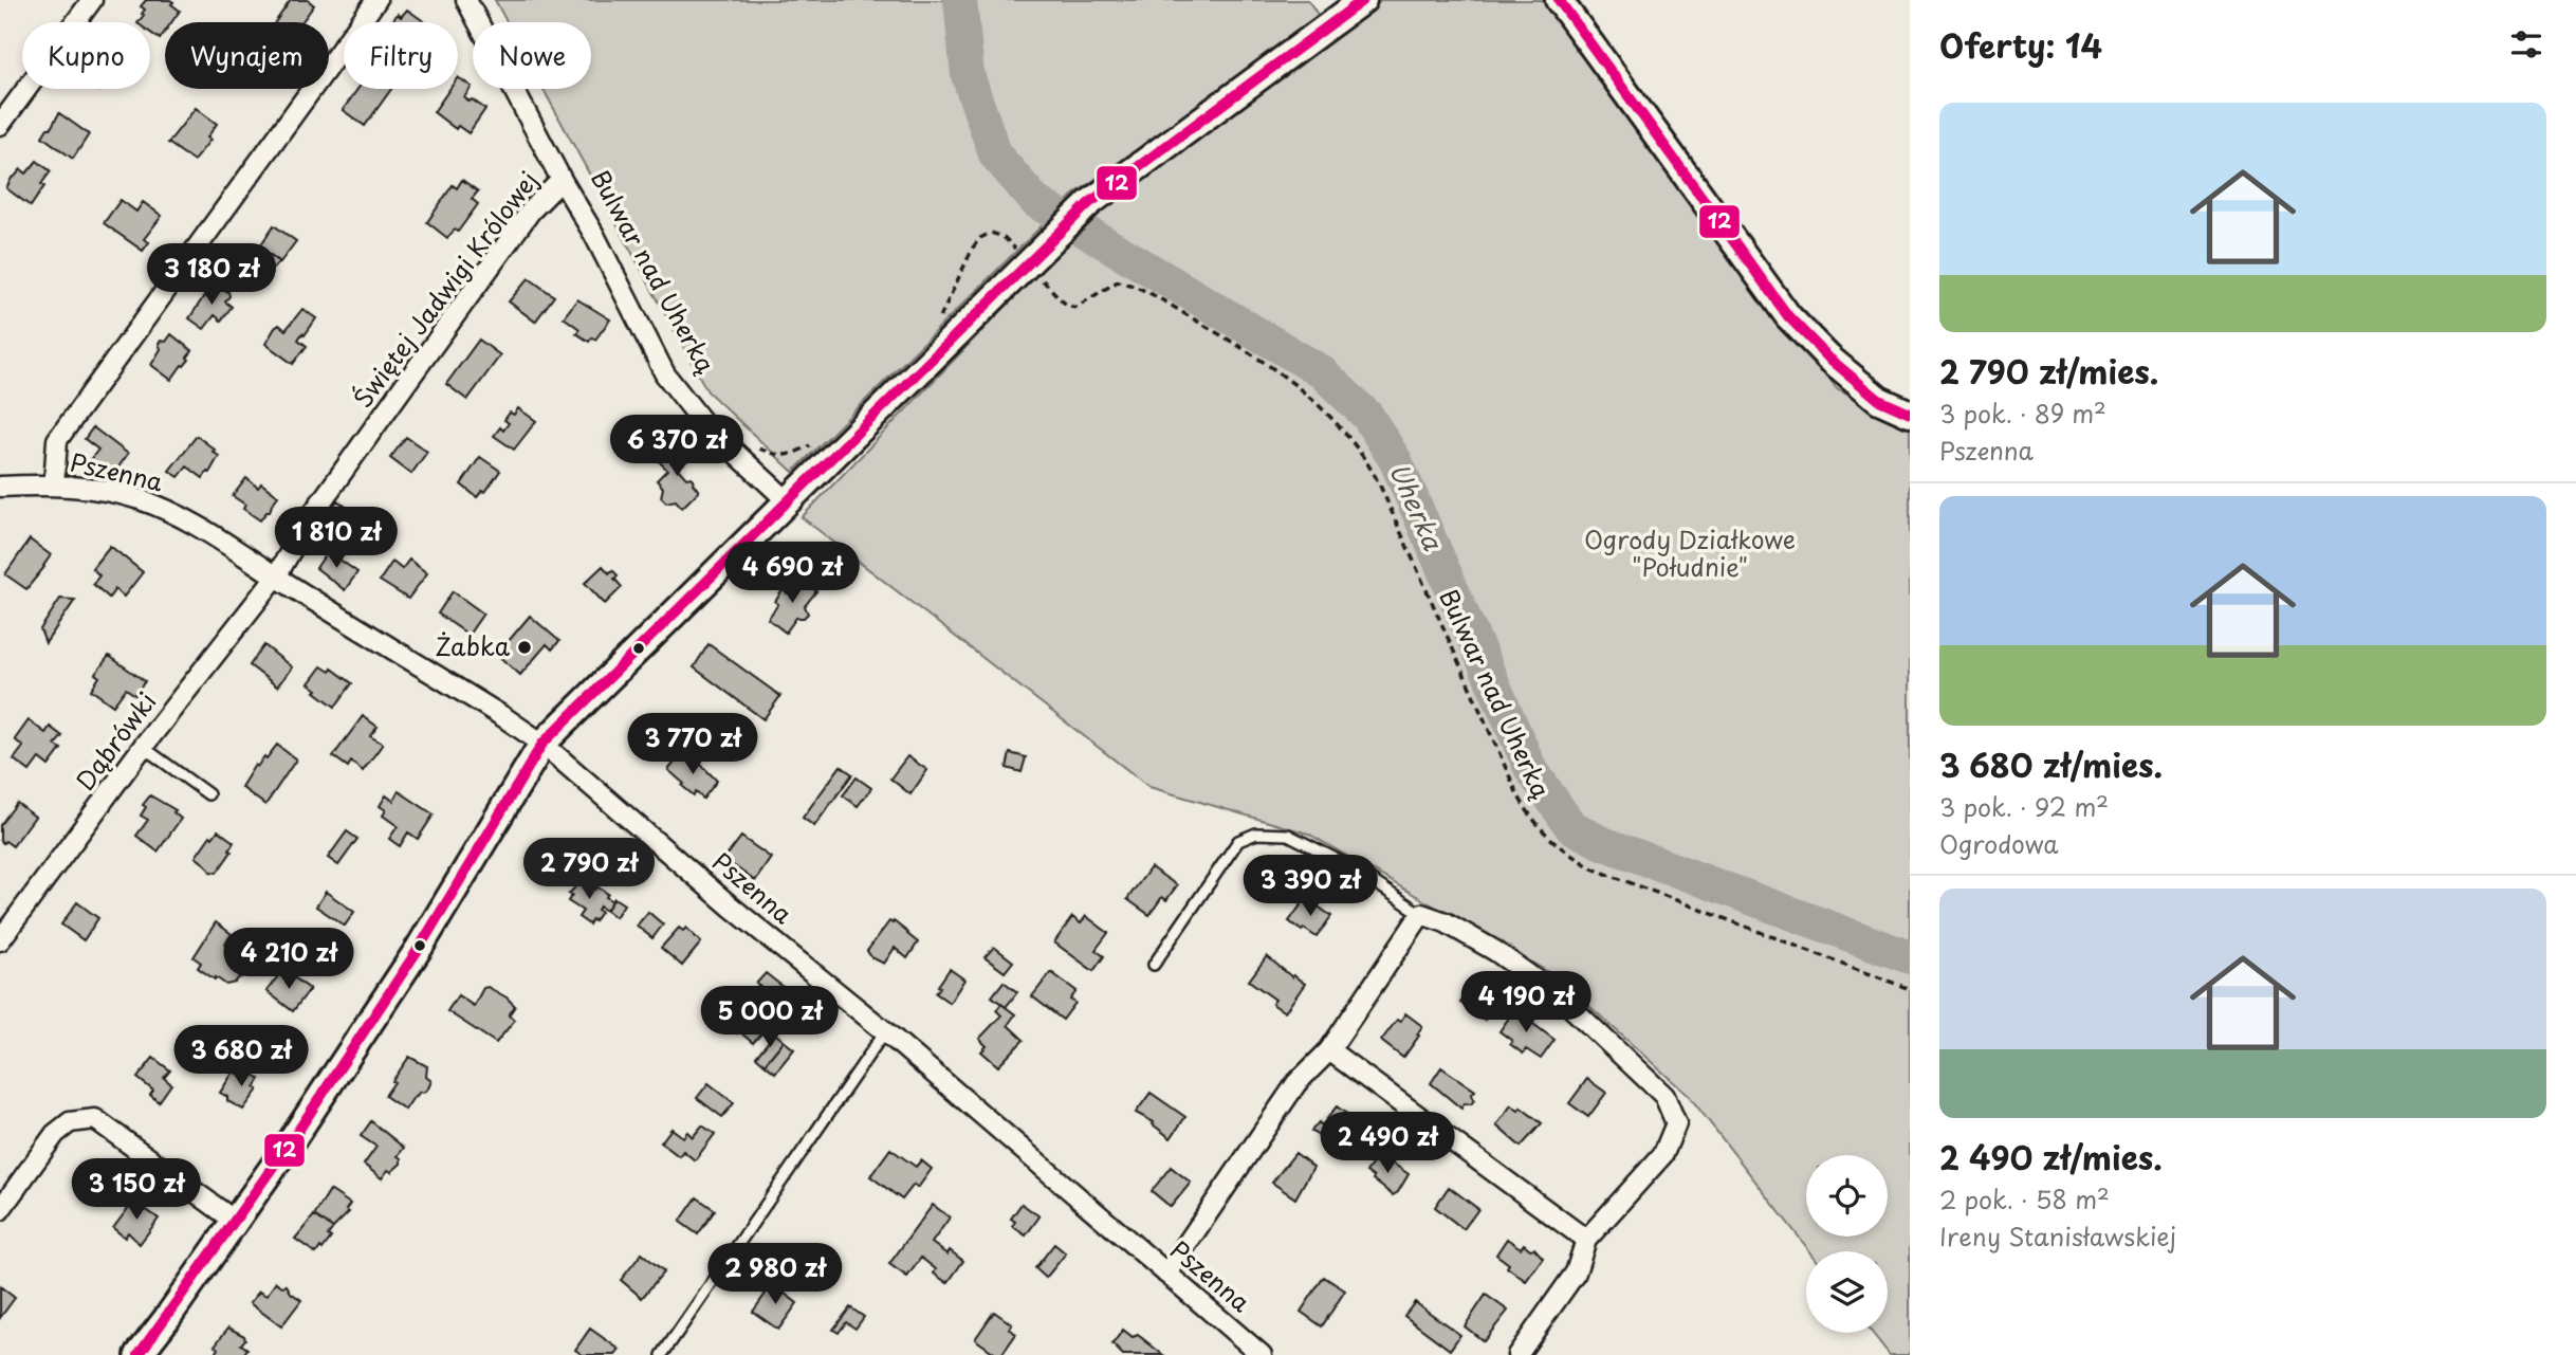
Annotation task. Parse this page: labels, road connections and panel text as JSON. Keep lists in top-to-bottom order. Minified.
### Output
{"streets":{"street":["Świętej Jadwigi Królowej","Pszenna","Dąbrówki"],"path":["Bulwar nad Uherką"]},"crossings":[["Świętej Jadwigi Królowej","Pszenna"],["Świętej Jadwigi Królowej","Dąbrówki"],["Pszenna","Dąbrówki"]],"water":["Uherka"],"parks":["Ogrody Działkowe \"Południe\""],"places":["Żabka"],"lines":["transit line 12"],"page":{"heading":"Oferty: 14","chip":["Kupno","Wynajem","Filtry","Nowe"],"list":[{"name":"2 790 zł/mies.","note":"3 pok. · 89 m² · Pszenna"},{"name":"3 680 zł/mies.","note":"3 pok. · 92 m² · Ogrodowa"},{"name":"2 490 zł/mies.","note":"2 pok. · 58 m² · Ireny Stanisławskiej"}],"price":["3 180 zł","6 370 zł","1 810 zł","4 690 zł","3 770 zł","2 790 zł","3 390 zł","4 210 zł","4 190 zł","5 000 zł","3 680 zł","2 490 zł","3 150 zł","2 980 zł"]}}
